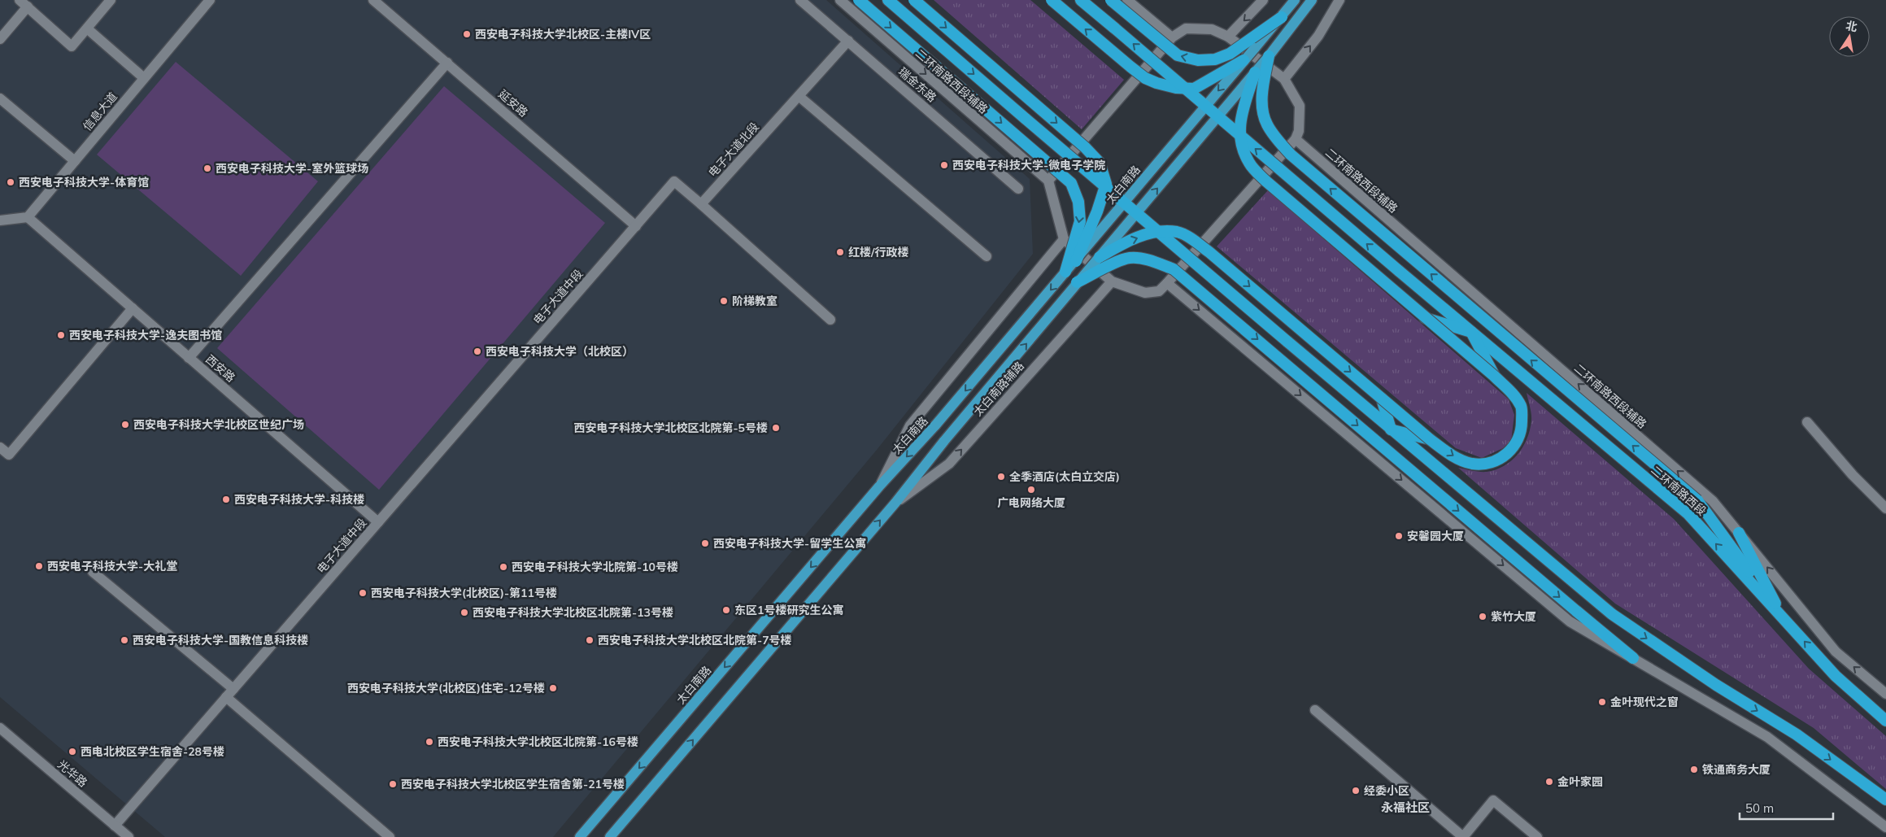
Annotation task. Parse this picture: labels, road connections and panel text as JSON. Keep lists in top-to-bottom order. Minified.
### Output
{"streets":{"highway":["二环南路西段"],"main road":["太白南路"],"street":["二环南路西段辅路","瑞金东路","延安路","信息大道","电子大道北段","电子大道中段","西安路","太白南路辅路","光华路"]},"crossings":[["瑞金东路","电子大道北段"],["延安路","电子大道中段"],["信息大道","西安路"],["电子大道中段","西安路"],["电子大道中段","光华路"]],"districts":["永福社区"],"places":["西安电子科技大学北校区-主楼IV区","西安电子科技大学-微电子学院","西安电子科技大学-室外篮球场","西安电子科技大学-体育馆","红楼/行政楼","阶梯教室","西安电子科技大学-逸夫图书馆","西安电子科技大学（北校区）","西安电子科技大学北校区世纪广场","西安电子科技大学北校区北院第-5号楼","全季酒店(太白立交店)","广电网络大厦","西安电子科技大学-科技楼","安馨园大厦","西安电子科技大学-留学生公寓","西安电子科技大学-大礼堂","西安电子科技大学北院第-10号楼","西安电子科技大学(北校区)-第11号楼","东区1号楼研究生公寓","西安电子科技大学北校区北院第-13号楼","紫竹大厦","西安电子科技大学-国教信息科技楼","西安电子科技大学北校区北院第-7号楼","西安电子科技大学(北校区)住宅-12号楼","金叶现代之窗","西安电子科技大学北校区北院第-16号楼","西电北校区学生宿舍-28号楼","铁通商务大厦","金叶家园","西安电子科技大学北校区学生宿舍第-21号楼","经委小区"],"scale_bar":"50 m","north":"top"}
